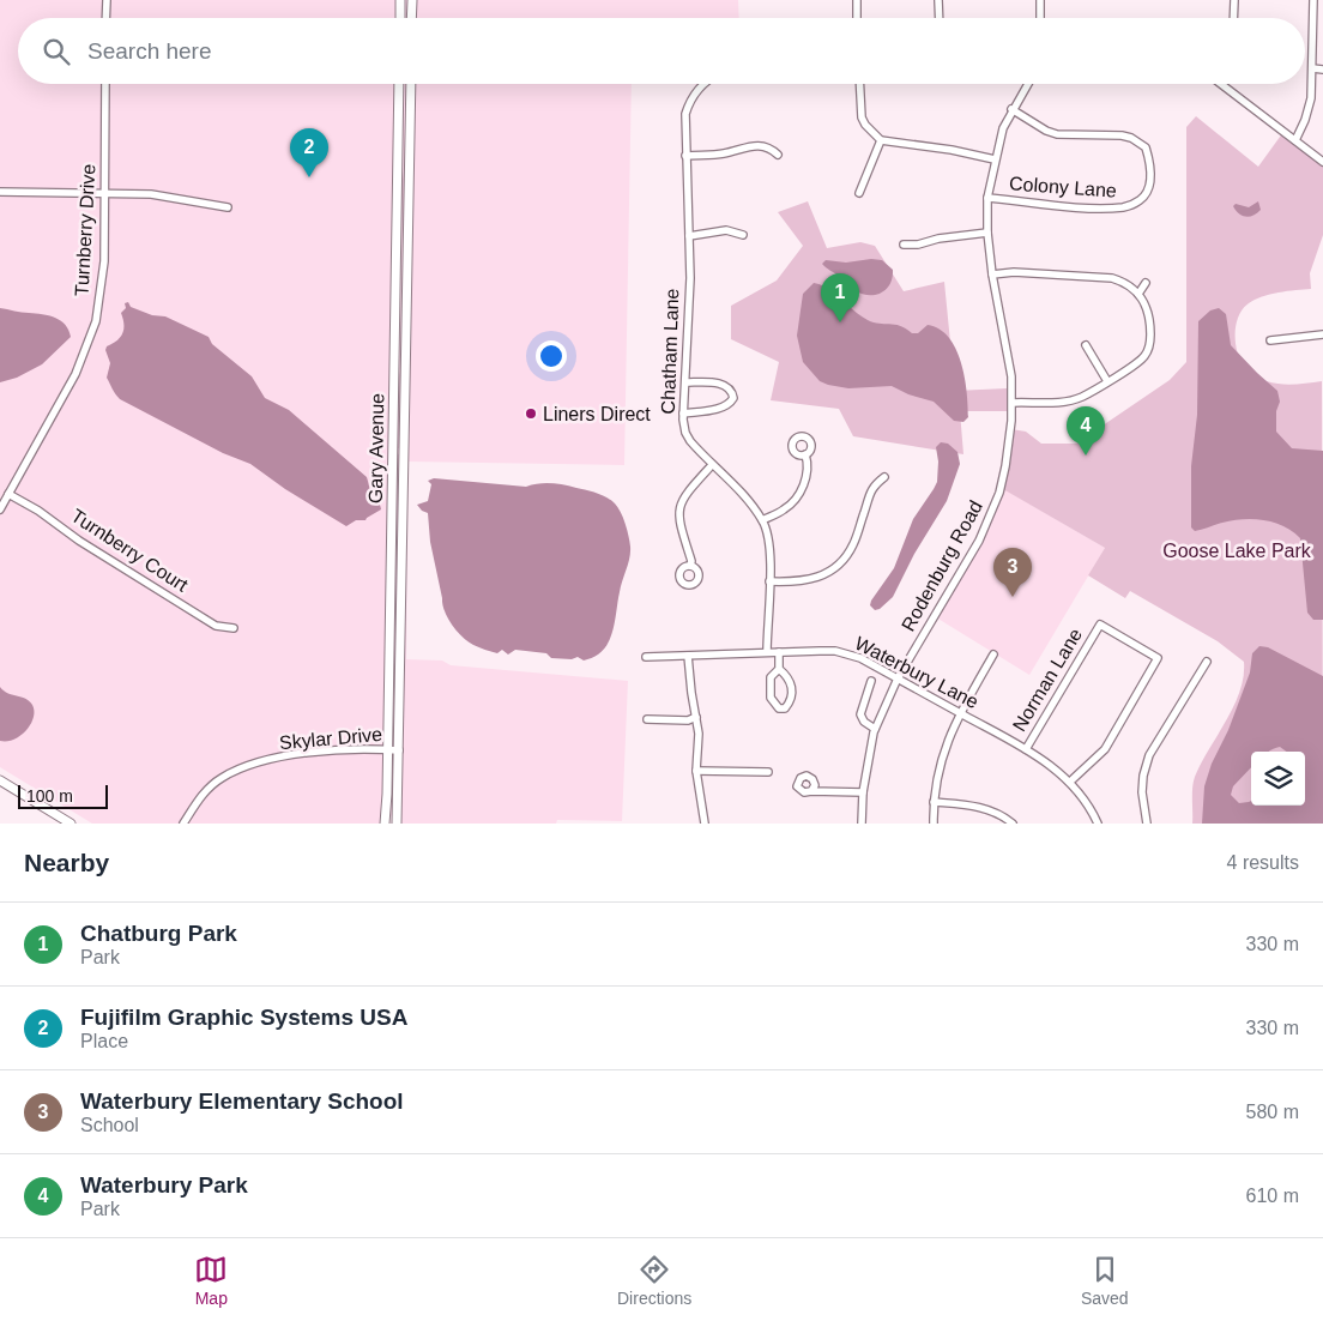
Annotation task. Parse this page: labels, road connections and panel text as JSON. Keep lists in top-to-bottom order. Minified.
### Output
{"streets":{"main road":["Gary Avenue"],"street":["Colony Lane","Turnberry Drive","Chatham Lane","Turnberry Court","Rodenburg Road","Waterbury Lane","Norman Lane","Skylar Drive"]},"crossings":[["Colony Lane","Rodenburg Road"],["Turnberry Drive","Turnberry Court"],["Chatham Lane","Waterbury Lane"],["Gary Avenue","Skylar Drive"],["Rodenburg Road","Waterbury Lane"],["Waterbury Lane","Norman Lane"]],"parks":["Goose Lake Park"],"places":["Liners Direct"],"scale_bar":"100 m","page":{"search":"Search here","pins":["2","1","4","3"],"scale":"100 m","heading":["Nearby","4 results"],"list":[{"mark":"1","name":"Chatburg Park","note":"Park","value":"330 m"},{"mark":"2","name":"Fujifilm Graphic Systems USA","note":"Place","value":"330 m"},{"mark":"3","name":"Waterbury Elementary School","note":"School","value":"580 m"},{"mark":"4","name":"Waterbury Park","note":"Park","value":"610 m"}],"nav":["Map","Directions","Saved"]}}
